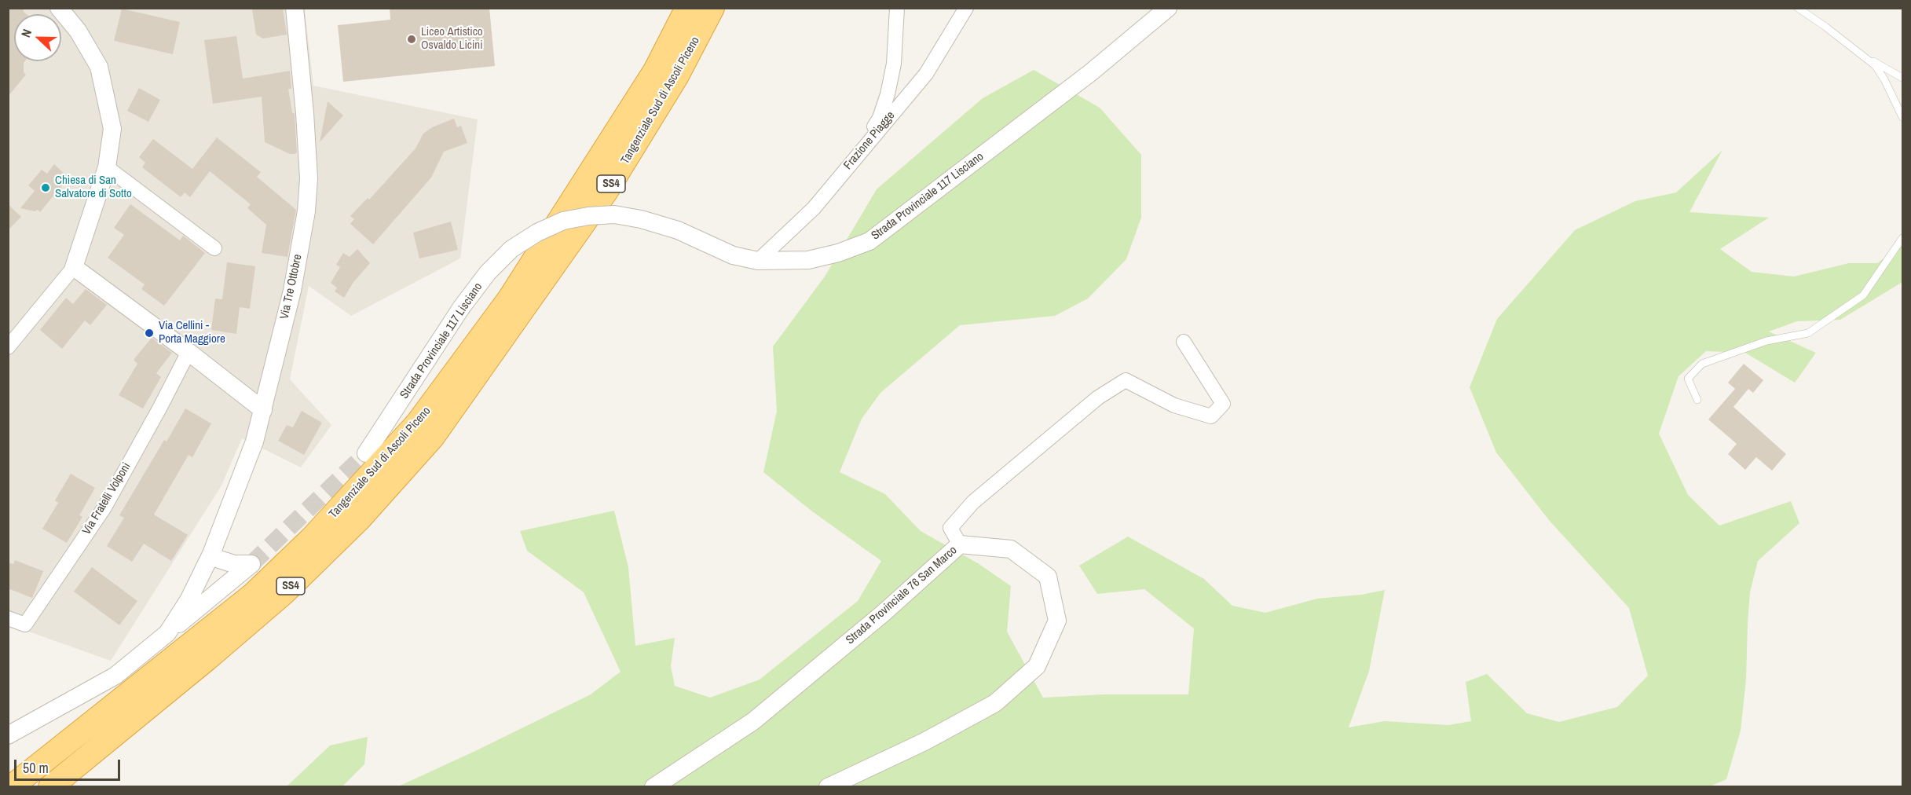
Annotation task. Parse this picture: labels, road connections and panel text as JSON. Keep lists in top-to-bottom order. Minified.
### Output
{"streets":{"highway":["Tangenziale Sud di Ascoli Piceno","SS4"],"street":["Frazione Piagge","Strada Provinciale 117 Lisciano","Via Tre Ottobre","Via Fratelli Volponi","Strada Provinciale 76 San Marco"]},"crossings":[["Frazione Piagge","Strada Provinciale 117 Lisciano"]],"places":["Liceo Artistico Osvaldo Licini","Chiesa di San Salvatore di Sotto","Via Cellini - Porta Maggiore"],"scale_bar":"50 m","north":"left"}
